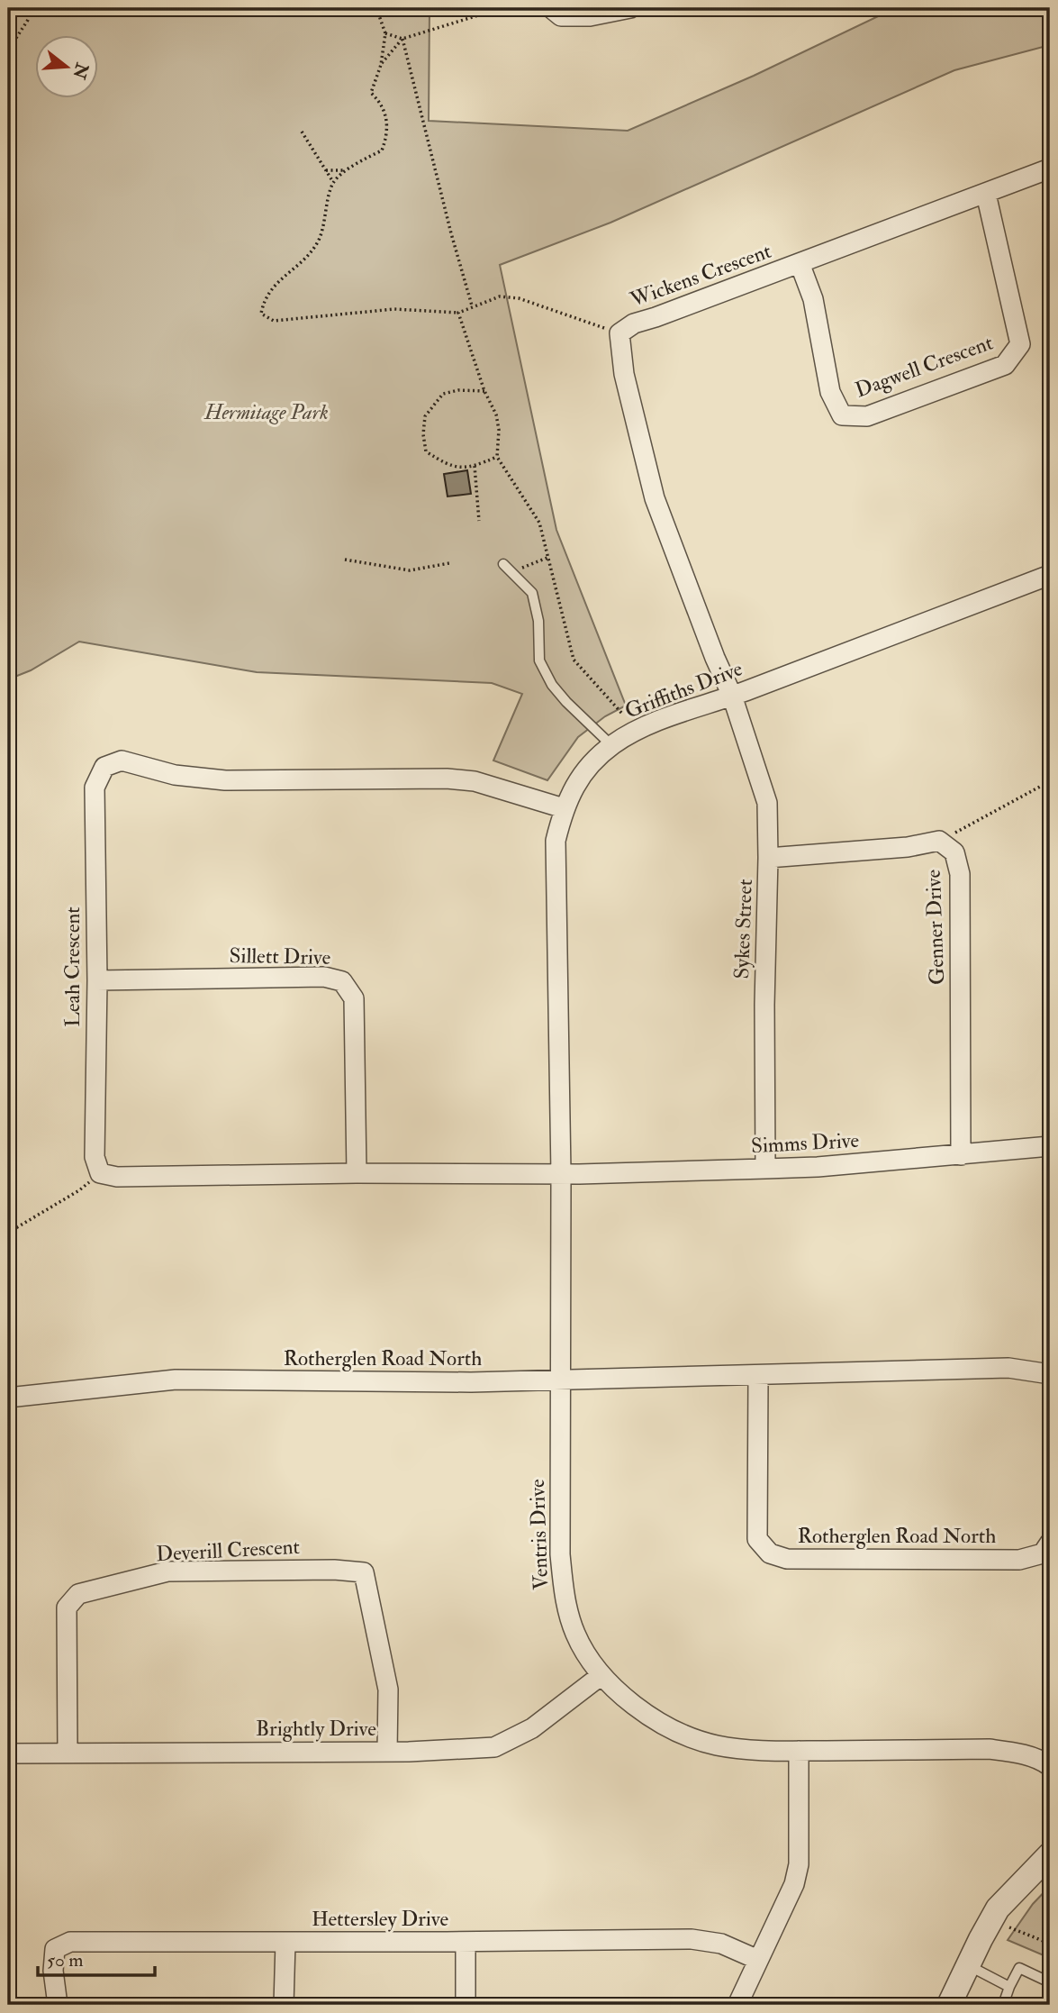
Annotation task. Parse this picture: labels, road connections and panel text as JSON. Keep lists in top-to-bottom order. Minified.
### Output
{"streets":{"street":["Wickens Crescent","Dagwell Crescent","Griffiths Drive","Genner Drive","Sykes Street","Sillett Drive","Leah Crescent","Simms Drive","Rotherglen Road North","Ventris Drive","Deverill Crescent","Brightly Drive","Hettersley Drive"]},"crossings":[["Wickens Crescent","Dagwell Crescent"],["Wickens Crescent","Griffiths Drive"],["Wickens Crescent","Sykes Street"],["Griffiths Drive","Sykes Street"],["Griffiths Drive","Leah Crescent"],["Griffiths Drive","Simms Drive"],["Griffiths Drive","Ventris Drive"],["Genner Drive","Sykes Street"],["Genner Drive","Simms Drive"],["Sykes Street","Simms Drive"],["Sillett Drive","Leah Crescent"],["Simms Drive","Ventris Drive"],["Rotherglen Road North","Ventris Drive"],["Ventris Drive","Brightly Drive"],["Deverill Crescent","Brightly Drive"]],"parks":["Hermitage Park"],"scale_bar":"50 m","north":"right"}
